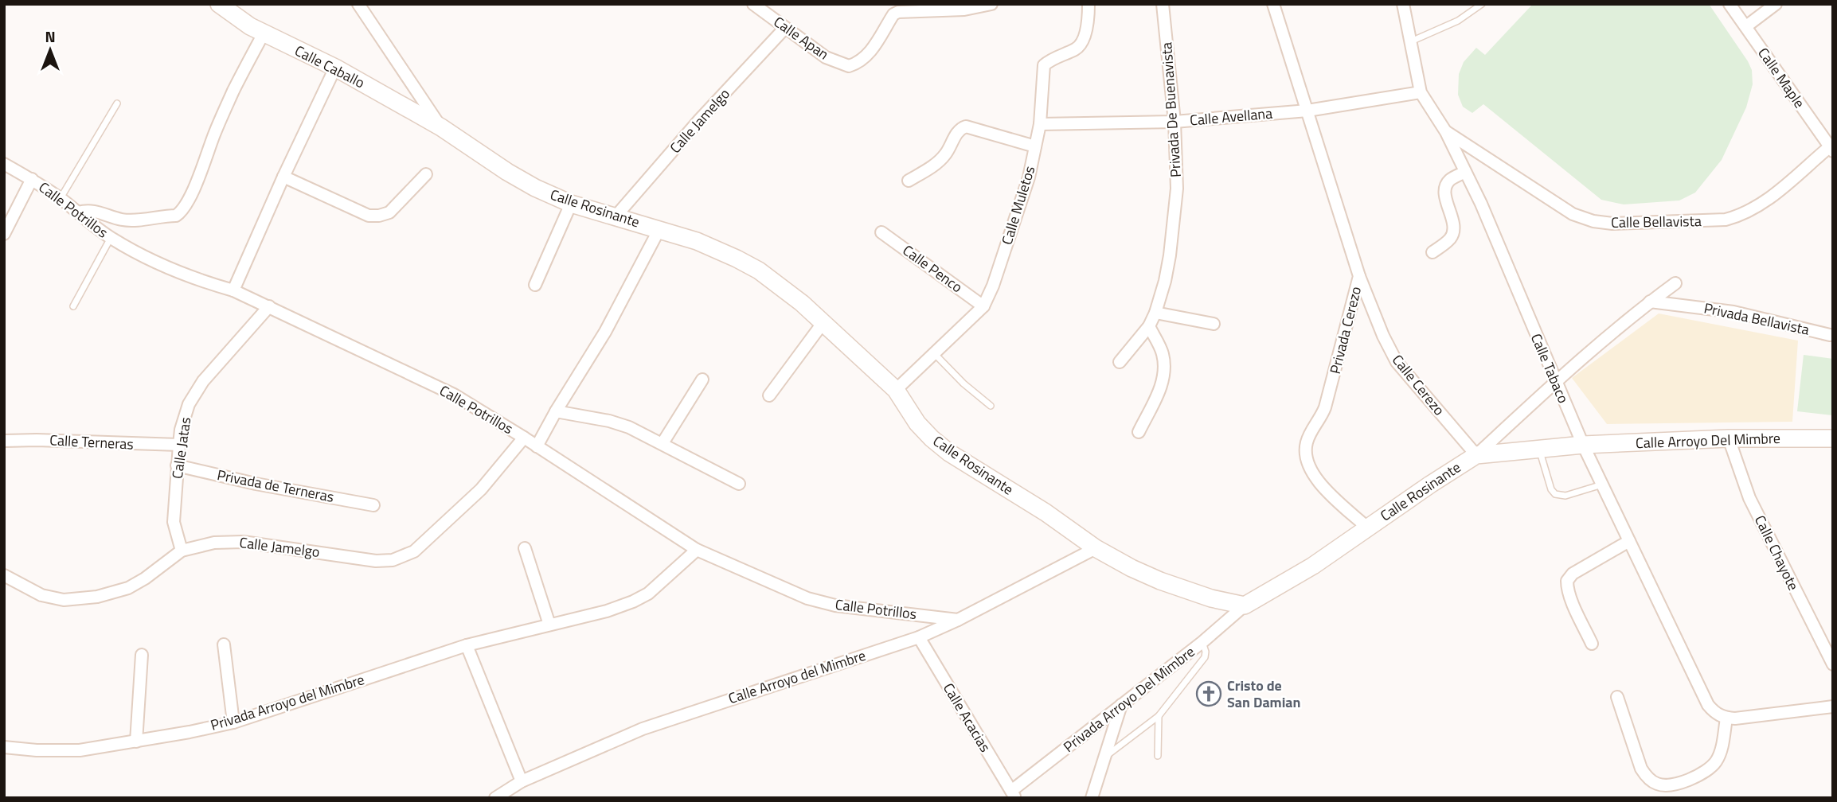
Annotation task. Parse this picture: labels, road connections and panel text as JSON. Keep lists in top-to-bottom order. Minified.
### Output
{"streets":{"street":["Calle Apan","Calle Caballo","Calle Maple","Privada De Buenavista","Calle Avellana","Calle Jamelgo","Calle Muletos","Calle Rosinante","Calle Potrillos","Calle Bellavista","Calle Penco","Privada Bellavista","Privada Cerezo","Calle Tabaco","Calle Cerezo","Calle Arroyo Del Mimbre","Calle Terneras","Calle Jatas","Privada de Terneras","Calle Chayote","Calle Arroyo del Mimbre","Privada Arroyo Del Mimbre","Privada Arroyo del Mimbre","Calle Acacias"]},"crossings":[["Calle Apan","Calle Jamelgo"],["Calle Caballo","Calle Rosinante"],["Calle Maple","Calle Bellavista"],["Privada De Buenavista","Calle Avellana"],["Calle Avellana","Calle Muletos"],["Calle Avellana","Privada Cerezo"],["Calle Avellana","Calle Tabaco"],["Calle Jamelgo","Calle Rosinante"],["Calle Jamelgo","Calle Potrillos"],["Calle Jamelgo","Calle Jatas"],["Calle Muletos","Calle Rosinante"],["Calle Muletos","Calle Penco"],["Calle Rosinante","Privada Cerezo"],["Calle Rosinante","Calle Tabaco"],["Calle Rosinante","Calle Cerezo"],["Calle Rosinante","Calle Arroyo Del Mimbre"],["Calle Rosinante","Calle Arroyo del Mimbre"],["Calle Rosinante","Privada Arroyo Del Mimbre"],["Calle Potrillos","Calle Jatas"],["Calle Potrillos","Calle Arroyo del Mimbre"],["Calle Potrillos","Privada Arroyo del Mimbre"],["Calle Bellavista","Calle Tabaco"],["Privada Cerezo","Calle Cerezo"],["Calle Tabaco","Calle Arroyo Del Mimbre"],["Calle Arroyo Del Mimbre","Calle Chayote"],["Calle Terneras","Calle Jatas"],["Calle Jatas","Privada de Terneras"],["Calle Arroyo del Mimbre","Calle Acacias"],["Privada Arroyo Del Mimbre","Calle Acacias"]],"places":{"church":["Cristo de San Damian"]},"north":"top"}
